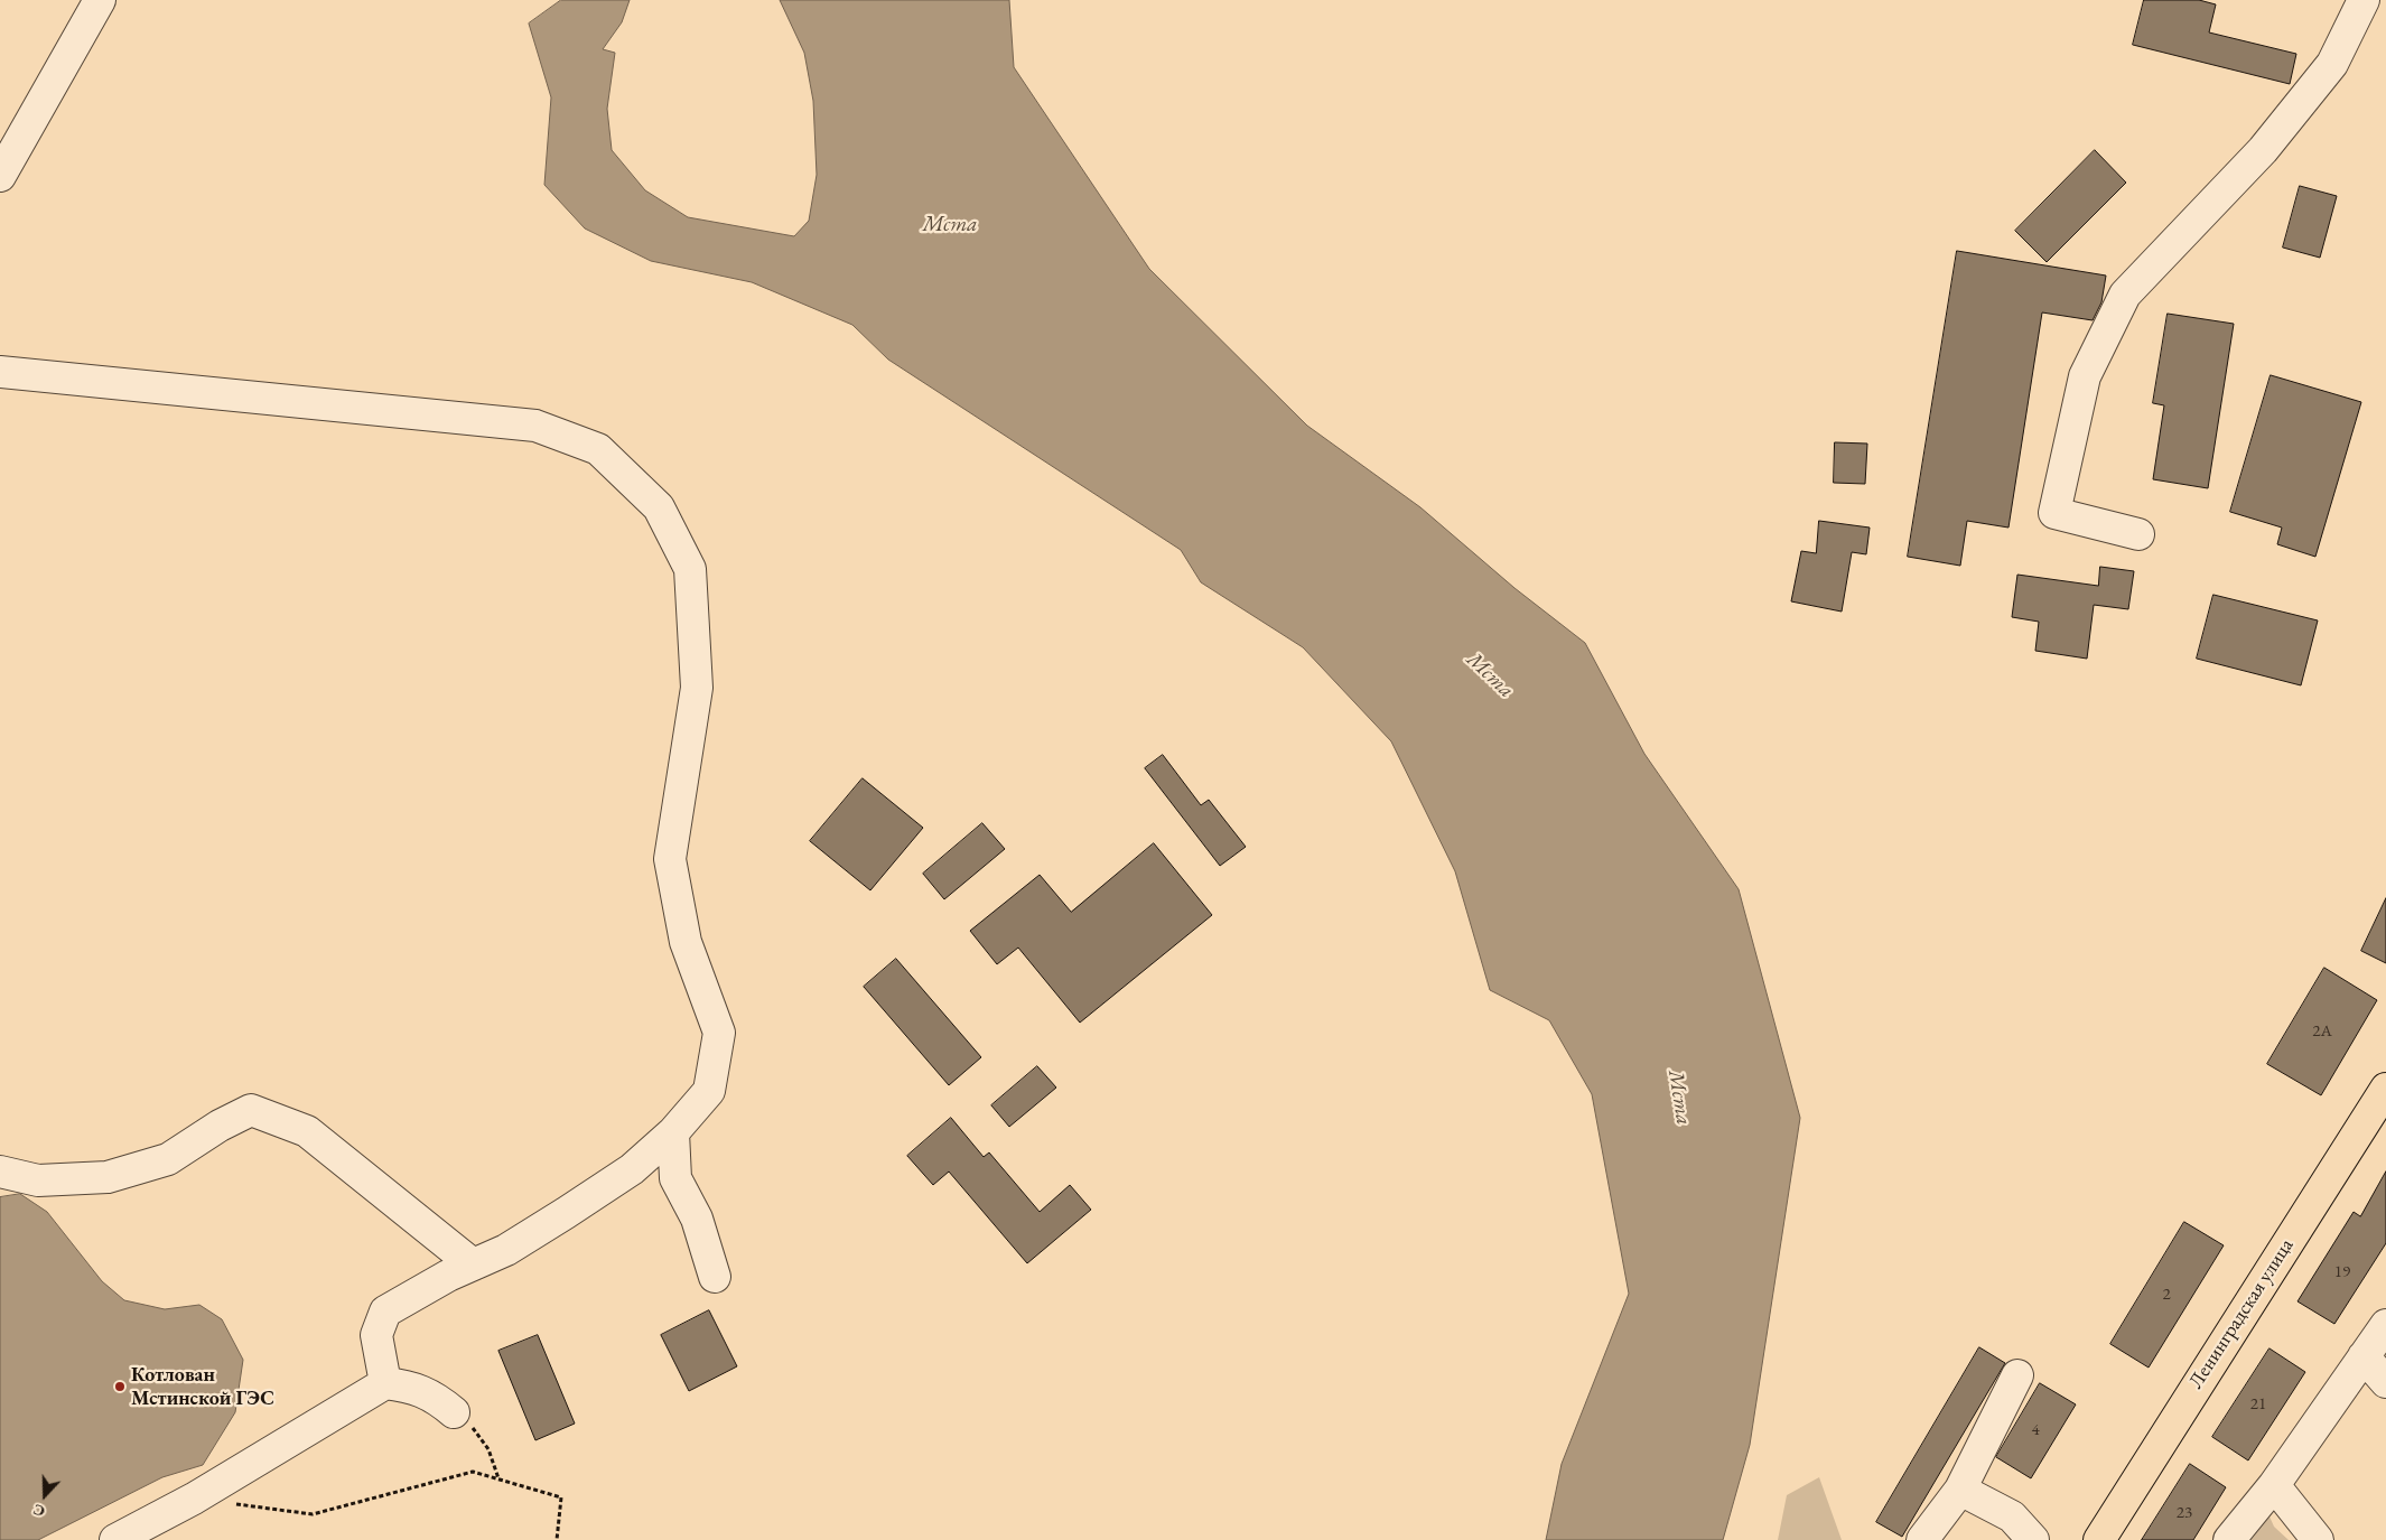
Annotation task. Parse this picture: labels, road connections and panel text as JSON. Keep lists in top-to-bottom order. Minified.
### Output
{"streets":{"main road":["Ленинградская улица"]},"water":["Мста"],"places":["Котлован Мстинской ГЭС"],"house_numbers":["2А","19","2","21","4","23"],"north":"bottom"}
